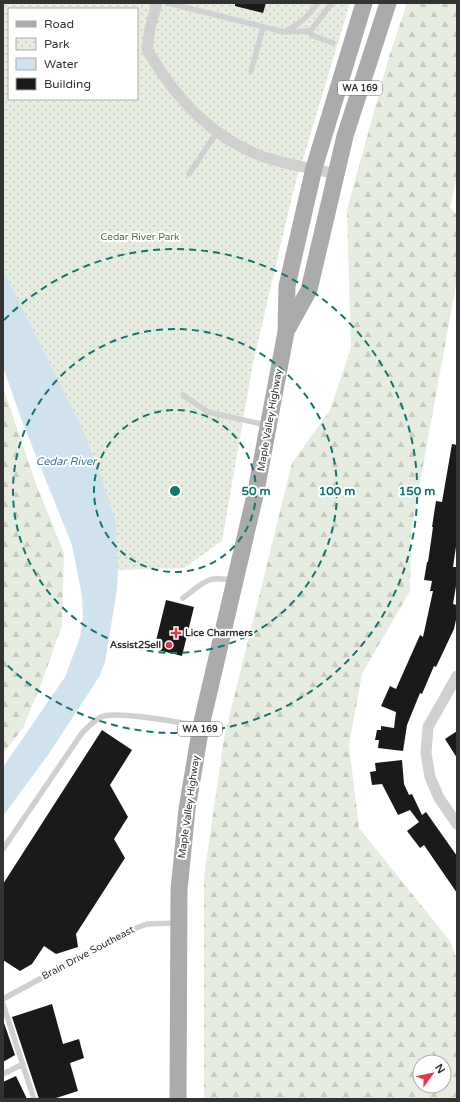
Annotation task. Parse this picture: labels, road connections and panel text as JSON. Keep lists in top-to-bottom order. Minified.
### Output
{"streets":{"main road":["WA 169","Maple Valley Highway"],"lane":["Brain Drive Southeast"]},"crossings":[["Maple Valley Highway","Brain Drive Southeast"]],"water":["Cedar River"],"parks":["Cedar River Park"],"places":{"health":["Lice Charmers"],"other":["Assist2Sell"]},"legend":["Road","Park","Water","Building"],"north":"top right","rings":["50 m","100 m","150 m"]}
